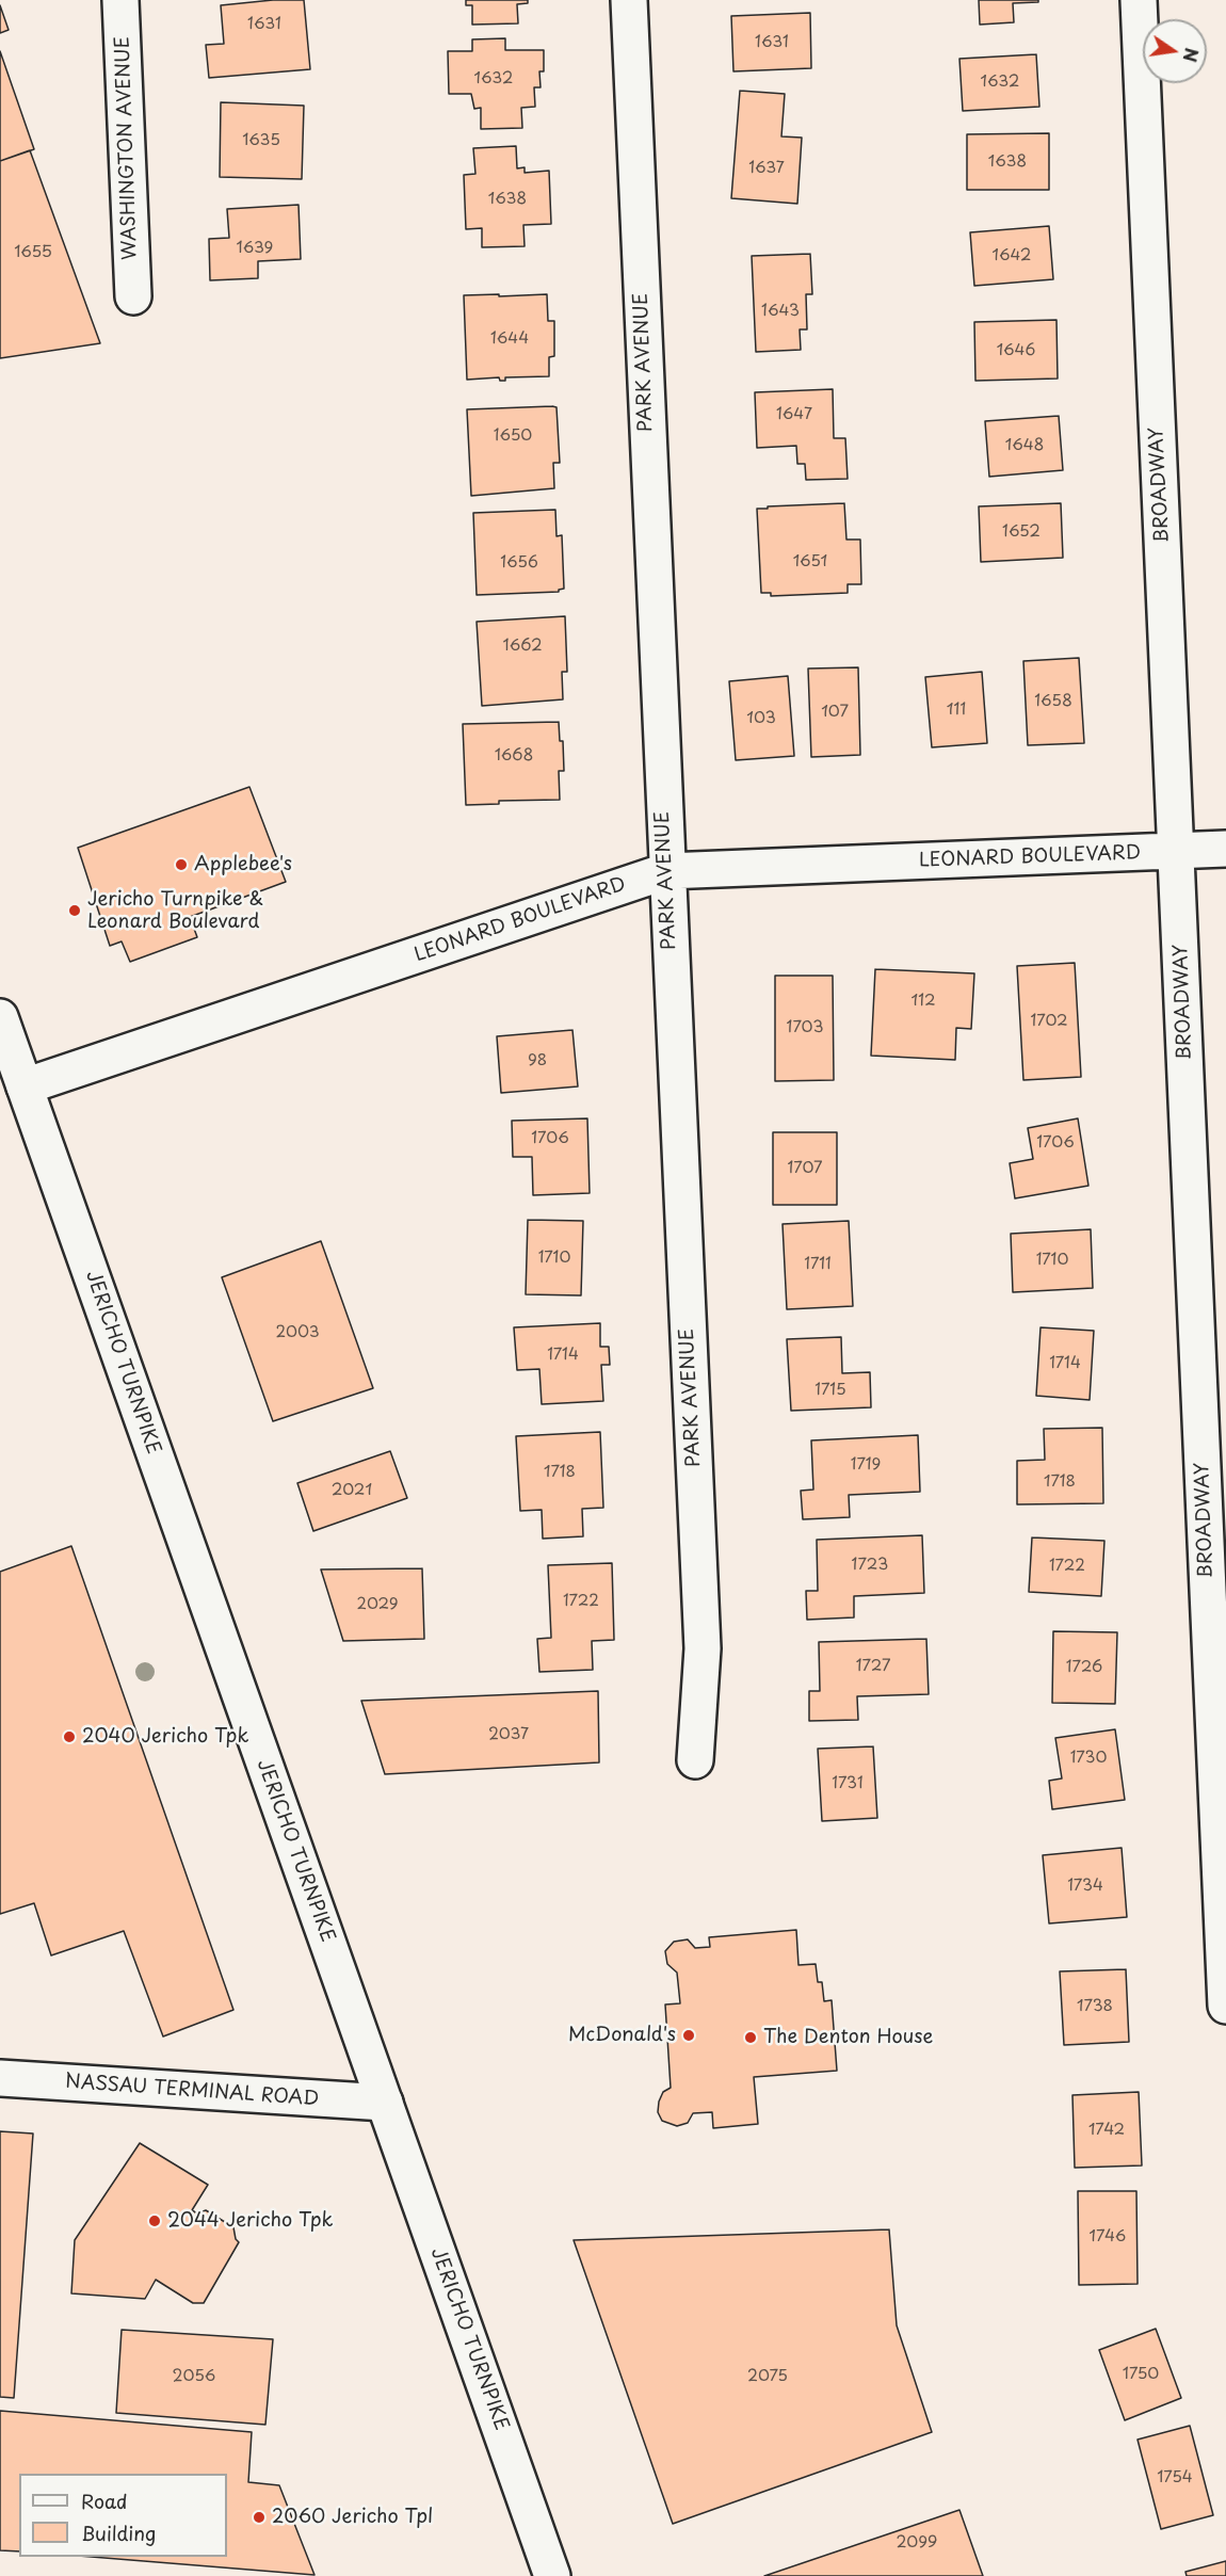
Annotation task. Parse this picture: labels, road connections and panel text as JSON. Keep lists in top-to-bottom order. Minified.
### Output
{"streets":{"street":["WASHINGTON AVENUE","PARK AVENUE","BROADWAY","LEONARD BOULEVARD","JERICHO TURNPIKE","NASSAU TERMINAL ROAD"]},"crossings":[["PARK AVENUE","LEONARD BOULEVARD"],["BROADWAY","LEONARD BOULEVARD"],["LEONARD BOULEVARD","JERICHO TURNPIKE"],["JERICHO TURNPIKE","NASSAU TERMINAL ROAD"]],"places":["Applebee's","Jericho Turnpike & Leonard Boulevard","2040 Jericho Tpk","McDonald's","The Denton House","2044 Jericho Tpk","2060 Jericho Tpl"],"house_numbers":["1631","1631","1632","1632","1635","1638","1637","1638","1639","1655","1642","1643","1644","1646","1647","1650","1648","1652","1651","1656","1662","1658","111","107","103","1668","112","1702","1703","98","1706","1706","1707","1710","1710","1711","2003","1714","1714","1715","1719","1718","1718","2021","1723","1722","1722","2029","1727","1726","2037","1730","1731","1734","1738","1742","1746","1750","2056","2075","1754","2099"],"legend":["Road","Building"],"north":"right"}
